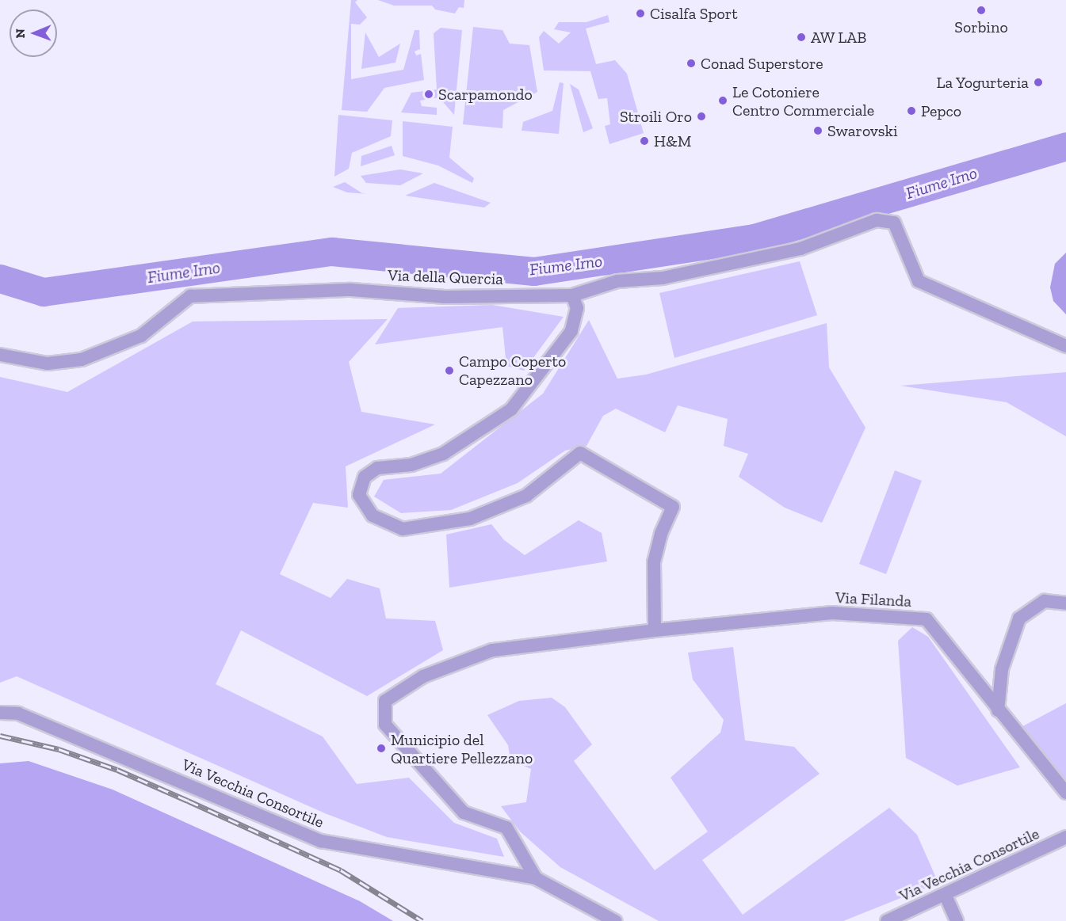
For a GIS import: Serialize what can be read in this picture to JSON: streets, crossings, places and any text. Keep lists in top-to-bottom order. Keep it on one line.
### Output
{"streets":{"street":["Via della Quercia","Via Filanda","Via Vecchia Consortile"]},"water":["Fiume Irno"],"places":["Sorbino","Cisalfa Sport","AW LAB","Conad Superstore","La Yogurteria","Scarpamondo","Le Cotoniere Centro Commerciale","Pepco","Stroili Oro","Swarovski","H&M","Campo Coperto Capezzano","Municipio del Quartiere Pellezzano"],"north":"left"}
